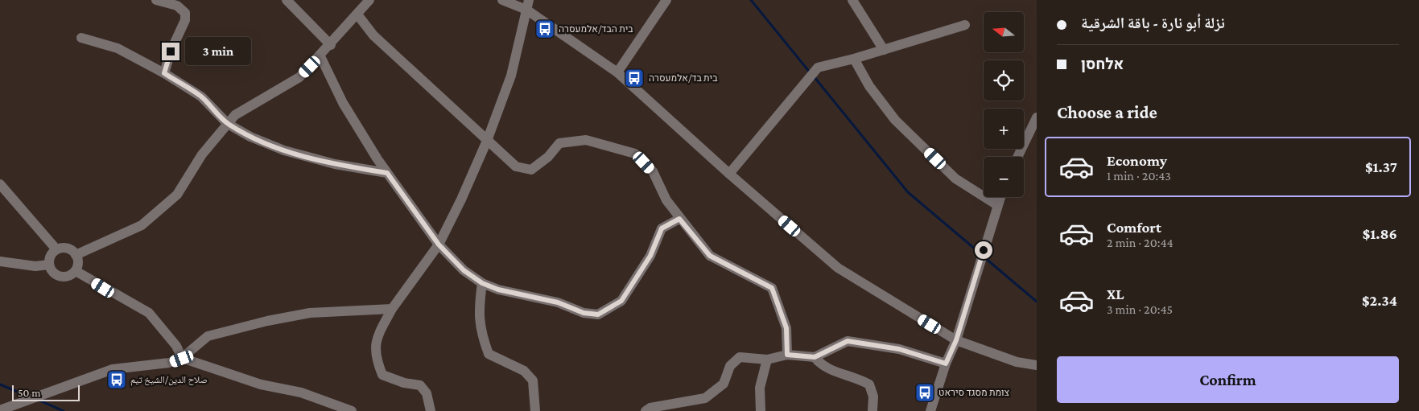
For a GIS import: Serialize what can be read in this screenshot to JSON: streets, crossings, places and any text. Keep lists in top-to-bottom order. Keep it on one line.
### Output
{"places":{"bus stop":["בית הבד/אלמעסרה","בית בד/אלמעסרה","صلاح الدين/الشيخ تيم","צומת מסגד סיראט"]},"scale_bar":"50 m","north":"left","page":{"banner":["نزلة أبو نارة - باقة الشرقية","אלחסן"],"map_buttons":["+","−"],"bubble":"3 min","heading":"Choose a ride","list":[{"name":"Economy","note":"1 min · 20:43","value":"$1.37"},{"name":"Comfort","note":"2 min · 20:44","value":"$1.86"},{"name":"XL","note":"3 min · 20:45","value":"$2.34"}],"buttons":"Confirm","scale":"50 m"}}
